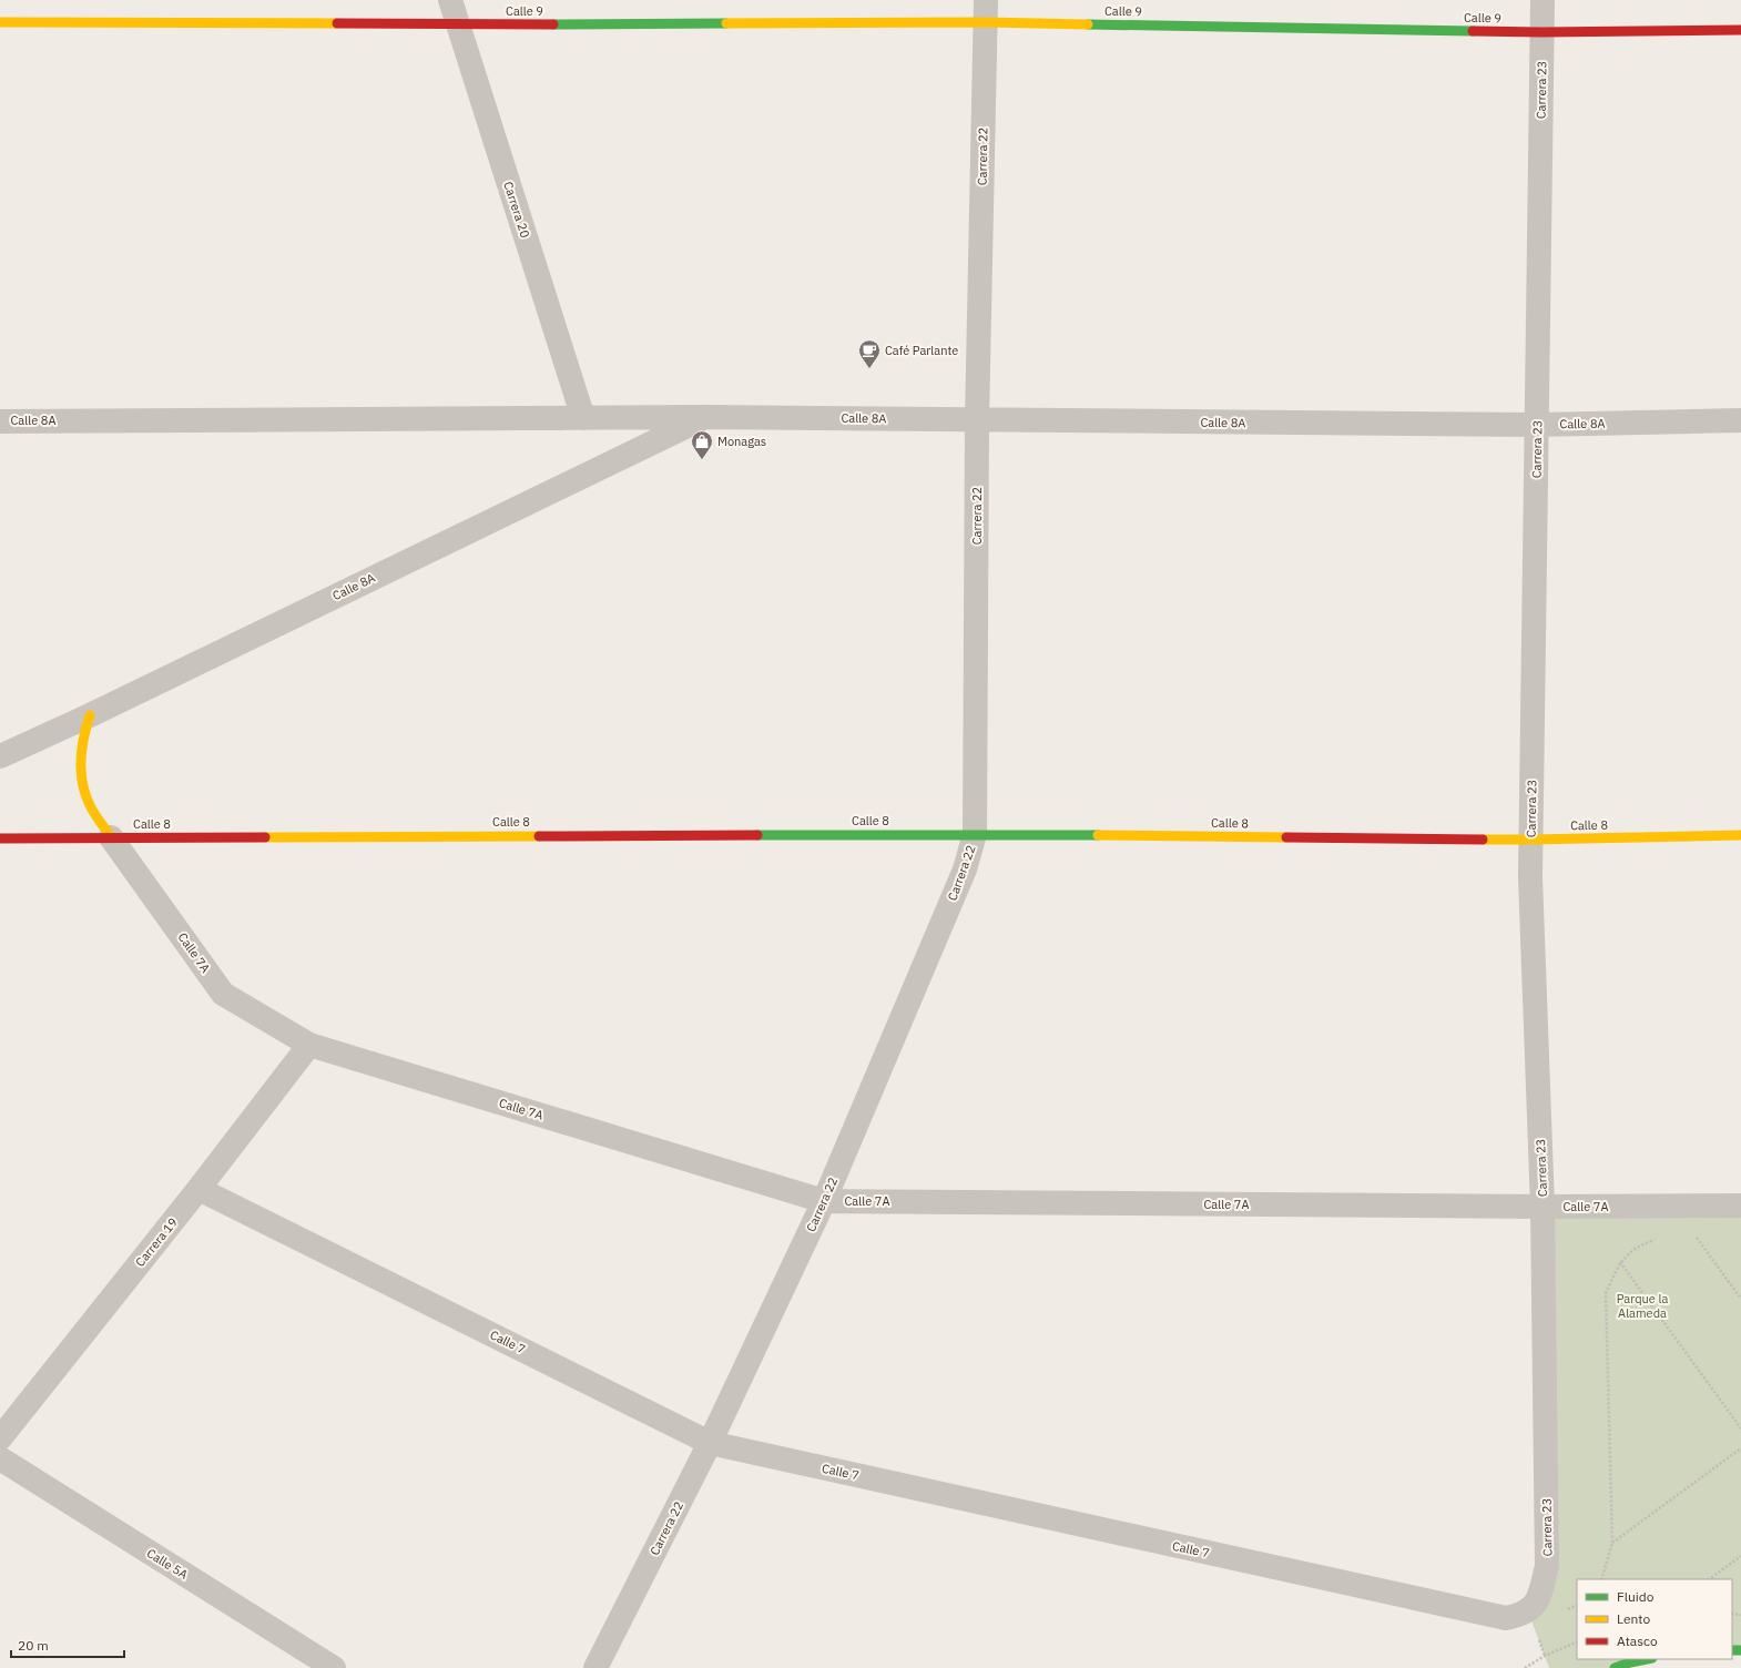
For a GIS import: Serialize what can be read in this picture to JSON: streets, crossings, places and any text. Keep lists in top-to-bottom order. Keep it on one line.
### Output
{"streets":{"street":["Calle 9","Carrera 23","Carrera 22","Carrera 20","Calle 8A","Calle 8","Calle 7A","Carrera 19","Calle 7","Calle 5A"]},"crossings":[["Calle 9","Carrera 23"],["Calle 9","Carrera 22"],["Calle 9","Carrera 20"],["Carrera 23","Calle 8A"],["Carrera 23","Calle 8"],["Carrera 23","Calle 7A"],["Carrera 23","Calle 7"],["Carrera 22","Calle 8A"],["Carrera 22","Calle 8"],["Carrera 22","Calle 7A"],["Carrera 22","Calle 7"],["Carrera 20","Calle 8A"],["Calle 8","Calle 7A"],["Calle 7A","Carrera 19"],["Carrera 19","Calle 7"]],"parks":["Parque la Alameda"],"places":{"cafe":["Café Parlante"],"shop":["Monagas"]},"legend":["Fluido","Lento","Atasco"],"scale_bar":"20 m"}
